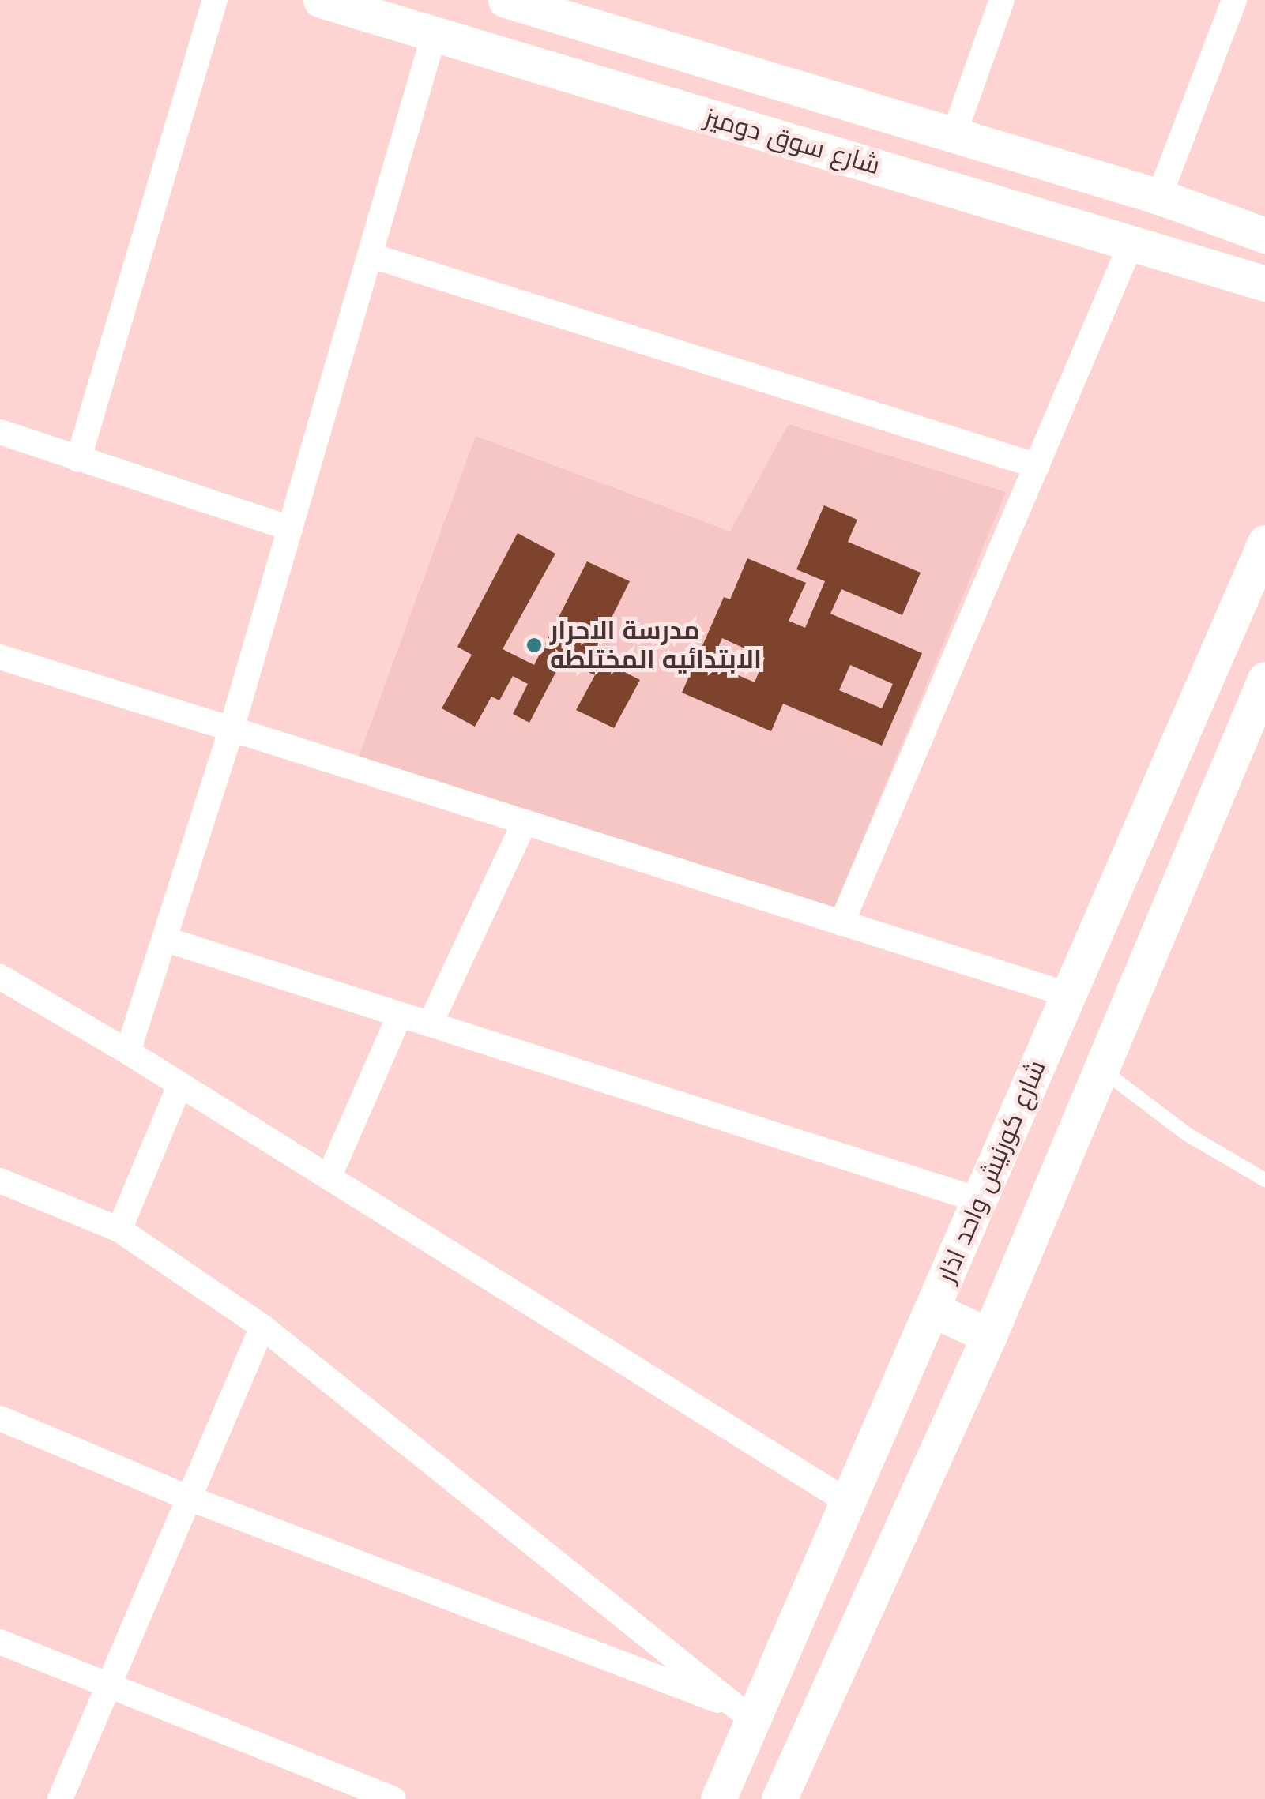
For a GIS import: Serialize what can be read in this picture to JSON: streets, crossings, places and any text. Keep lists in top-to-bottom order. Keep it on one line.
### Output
{"streets":{"main road":["شارع سوق دوميز","شارع كورنيش واحد اذار"]},"places":["مدرسة الاحرار الابتدائيه المختلطه"]}
